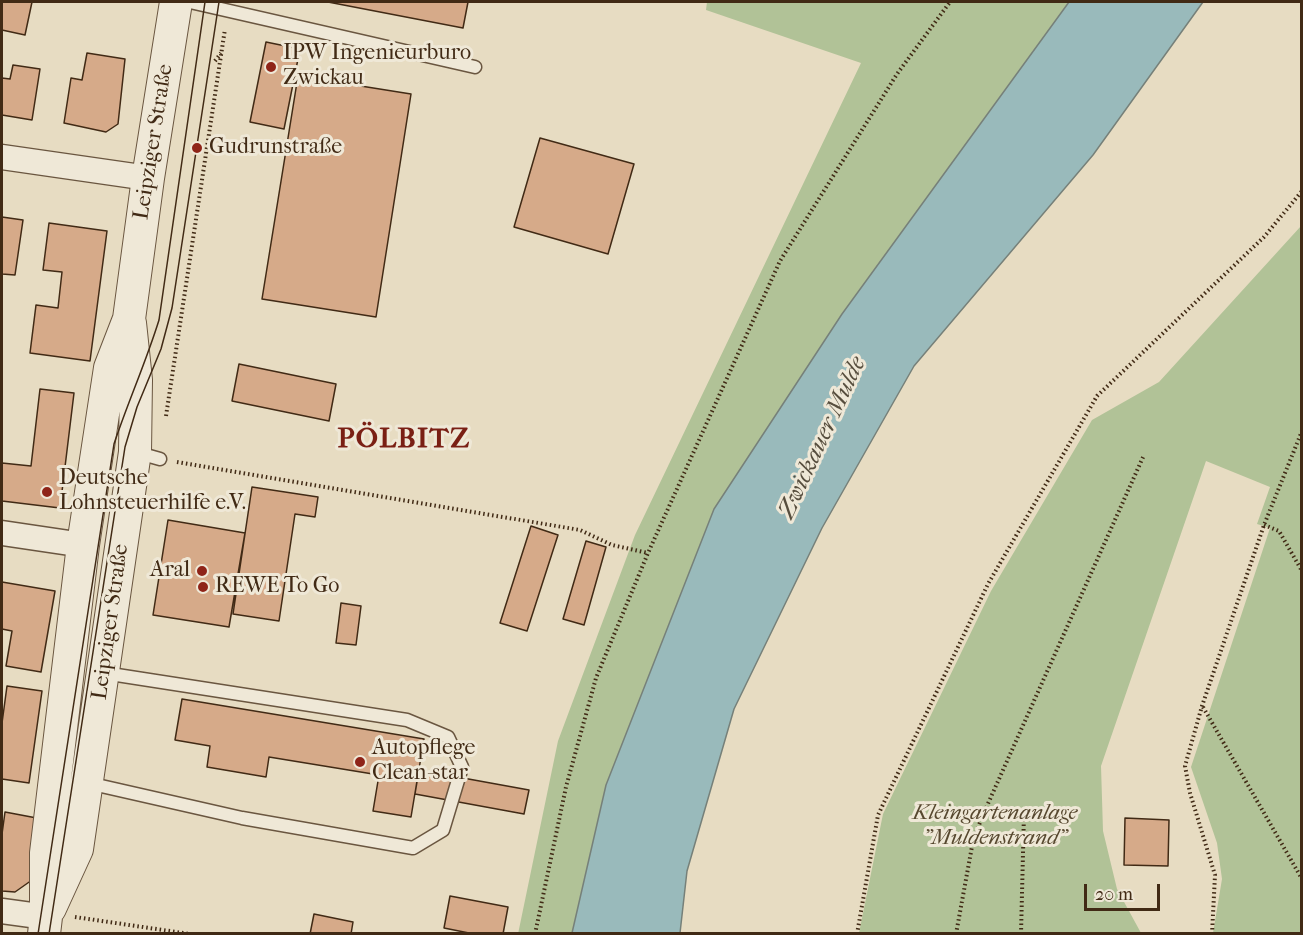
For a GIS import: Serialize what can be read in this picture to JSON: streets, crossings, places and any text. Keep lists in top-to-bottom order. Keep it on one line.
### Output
{"streets":{"street":["Leipziger Straße"]},"districts":["PÖLBITZ"],"water":["Zwickauer Mulde"],"parks":["Kleingartenanlage \"Muldenstrand\""],"places":["IPW Ingenieurburo Zwickau","Gudrunstraße","Deutsche Lohnsteuerhilfe e.V.","Aral","REWE To Go","Autopflege Clean-star"],"scale_bar":"20 m"}
